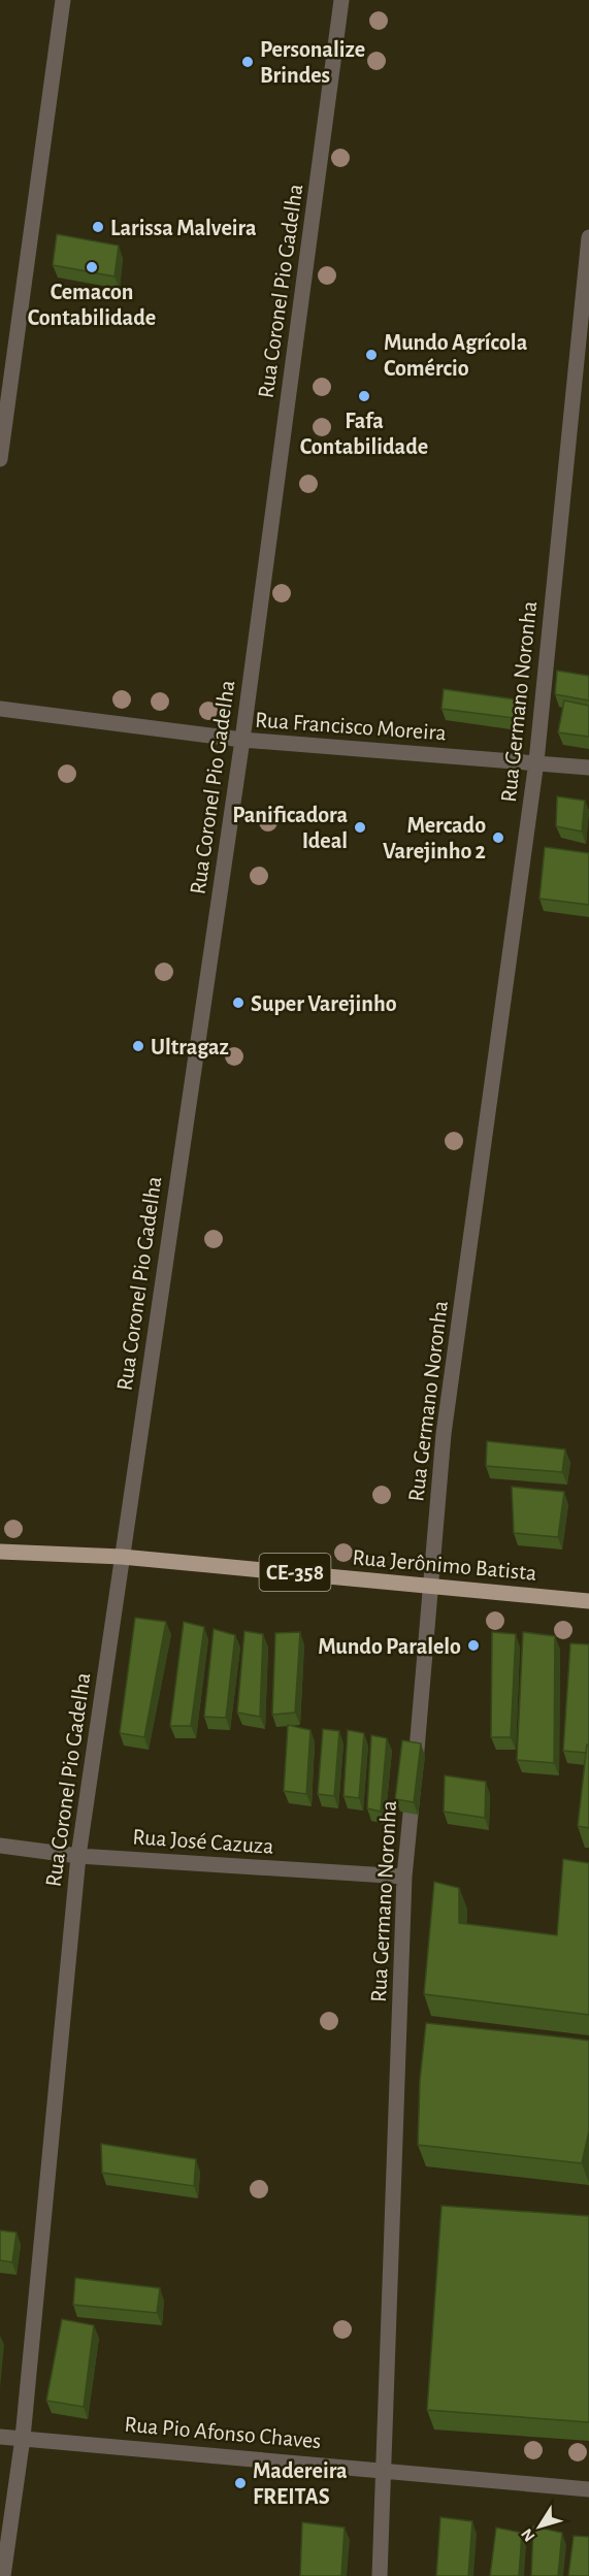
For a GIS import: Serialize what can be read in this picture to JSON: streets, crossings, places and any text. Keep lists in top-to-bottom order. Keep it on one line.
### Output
{"streets":{"main road":["Rua Jerônimo Batista","CE-358"],"street":["Rua Coronel Pio Gadelha","Rua Germano Noronha","Rua Francisco Moreira","Rua José Cazuza","Rua Pio Afonso Chaves"]},"crossings":[["Rua Coronel Pio Gadelha","Rua Francisco Moreira"],["Rua Coronel Pio Gadelha","Rua Jerônimo Batista"],["Rua Coronel Pio Gadelha","Rua José Cazuza"],["Rua Coronel Pio Gadelha","Rua Pio Afonso Chaves"],["Rua Germano Noronha","Rua Francisco Moreira"],["Rua Germano Noronha","Rua Jerônimo Batista"],["Rua Germano Noronha","Rua José Cazuza"],["Rua Germano Noronha","Rua Pio Afonso Chaves"]],"places":["Personalize Brindes","Larissa Malveira","Cemacon Contabilidade","Mundo Agrícola Comércio","Fafa Contabilidade","Panificadora Ideal","Mercado Varejinho 2","Super Varejinho","Ultragaz","Mundo Paralelo","Madereira FREITAS"],"north":"bottom left"}
